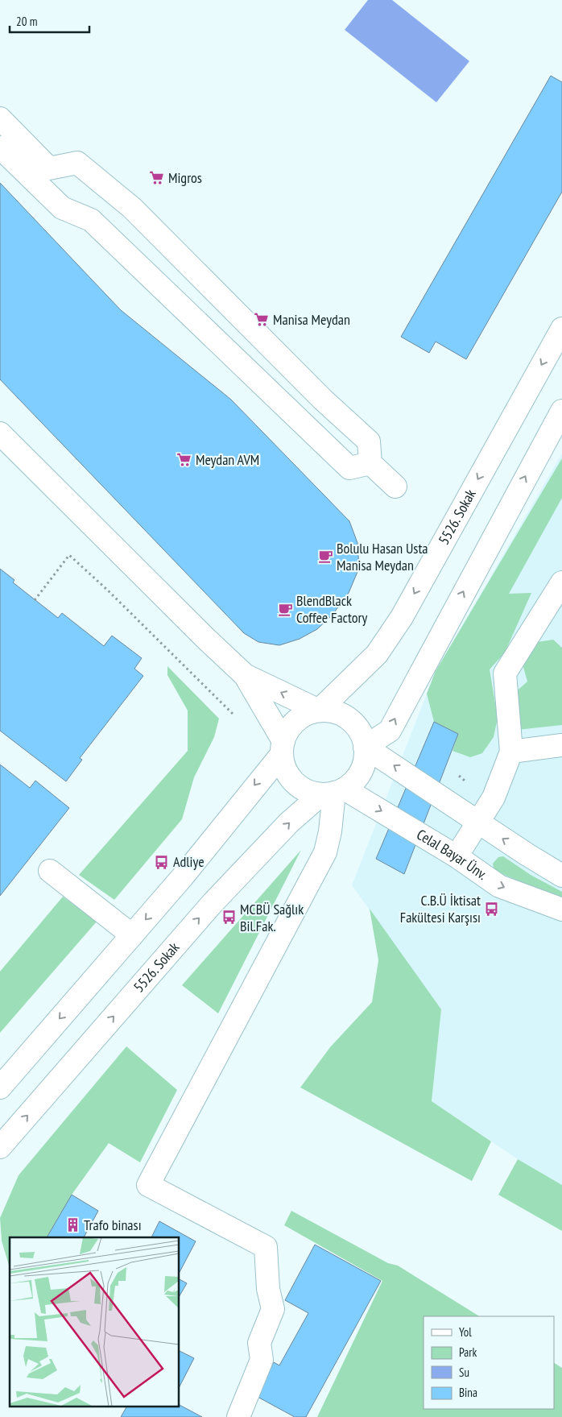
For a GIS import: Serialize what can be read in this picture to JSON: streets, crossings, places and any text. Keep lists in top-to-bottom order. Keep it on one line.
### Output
{"streets":{"street":["5526. Sokak","Celal Bayar Ünv."]},"crossings":[["5526. Sokak","Celal Bayar Ünv."]],"places":{"supermarket":["Migros","Manisa Meydan","Meydan AVM"],"cafe":["Bolulu Hasan Usta Manisa Meydan","BlendBlack Coffee Factory"],"bus stop":["Adliye","C.B.Ü İktisat Fakültesi Karşısı","MCBÜ Sağlık Bil.Fak."],"building":["Trafo binası"]},"legend":["Yol","Park","Su","Bina"],"scale_bar":"20 m"}
